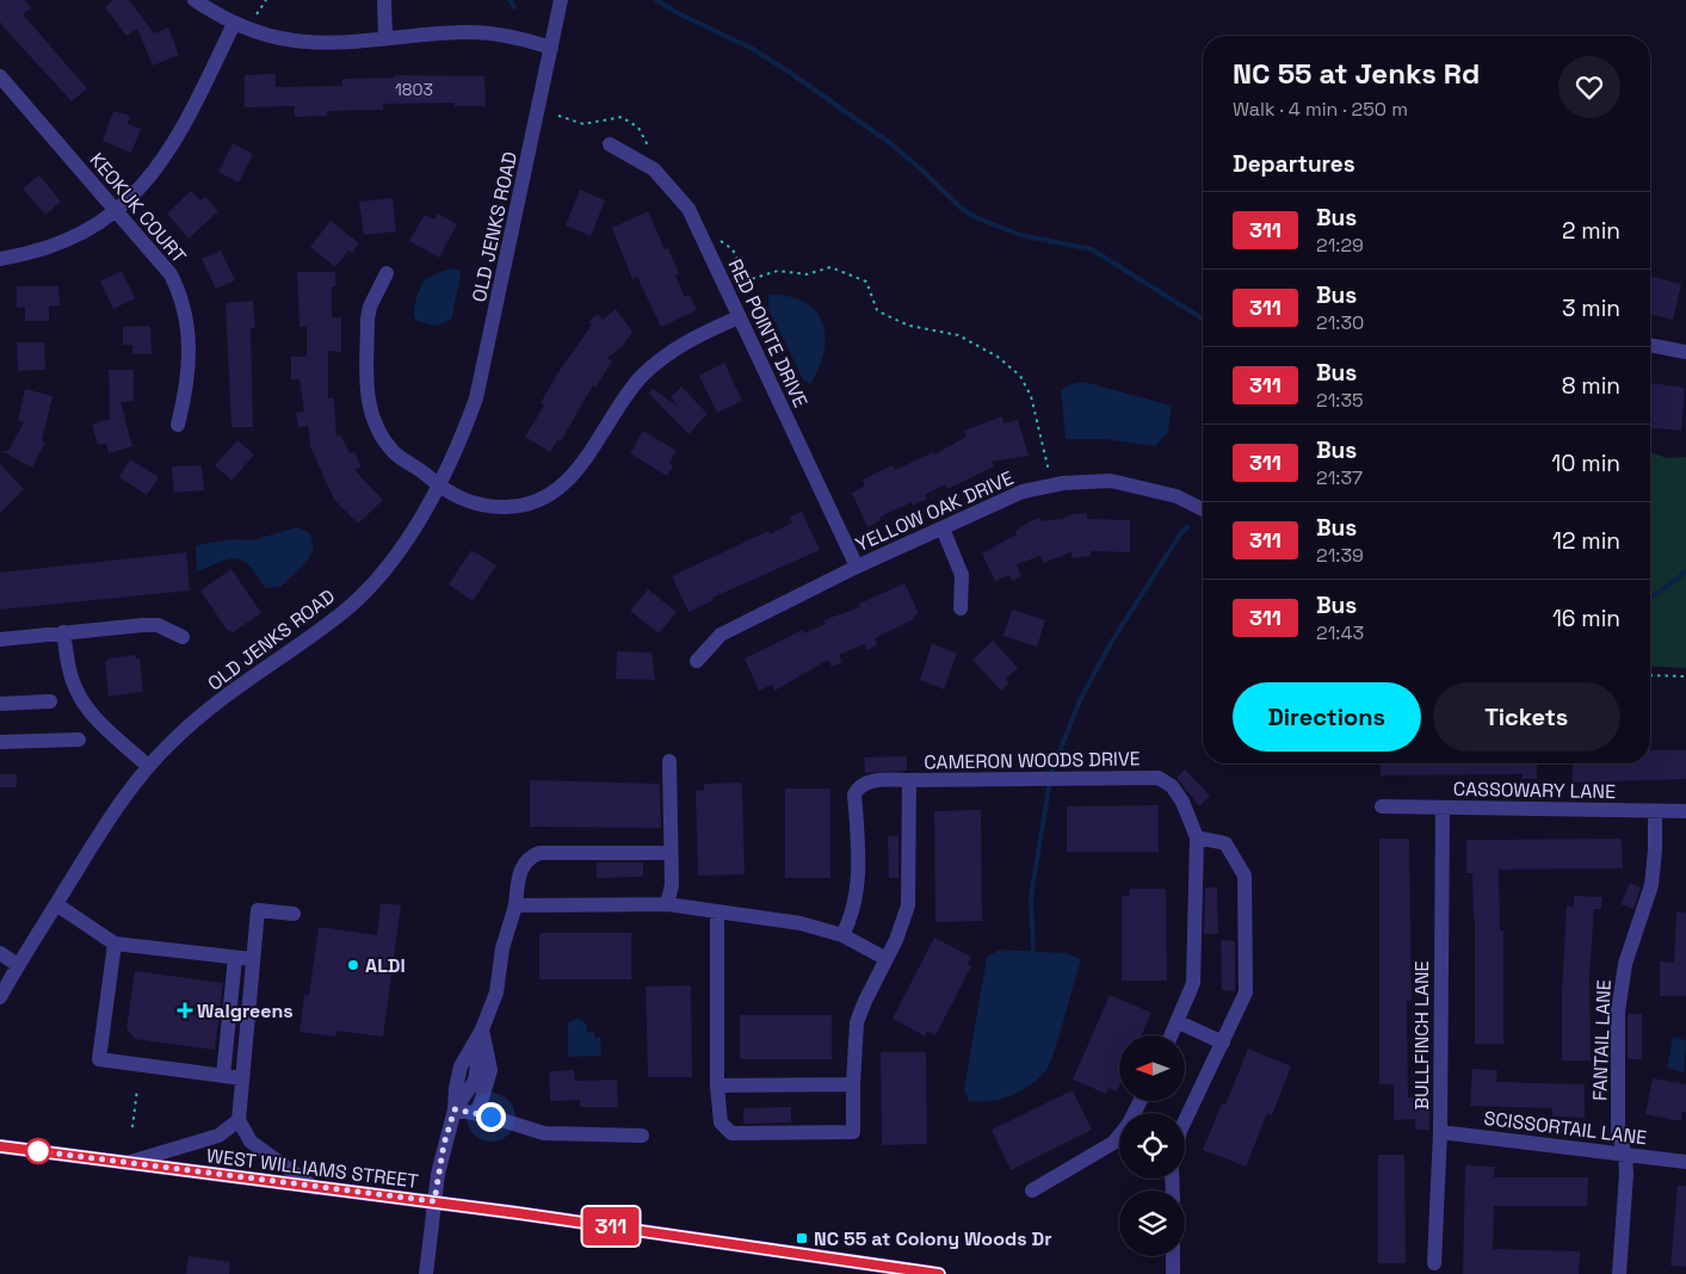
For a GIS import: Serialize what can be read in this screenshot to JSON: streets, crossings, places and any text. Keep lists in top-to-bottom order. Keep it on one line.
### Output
{"streets":{"main road":["WEST WILLIAMS STREET"],"street":["KEOKUK COURT","OLD JENKS ROAD","RED POINTE DRIVE","YELLOW OAK DRIVE","CAMERON WOODS DRIVE","CASSOWARY LANE","BULLFINCH LANE","FANTAIL LANE","SCISSORTAIL LANE"]},"crossings":[["RED POINTE DRIVE","YELLOW OAK DRIVE"],["CASSOWARY LANE","BULLFINCH LANE"],["CASSOWARY LANE","FANTAIL LANE"],["BULLFINCH LANE","SCISSORTAIL LANE"],["FANTAIL LANE","SCISSORTAIL LANE"]],"places":{"other":["ALDI"],"health":["Walgreens"],"transit":["NC 55 at Colony Woods Dr"]},"lines":["bus line 311"],"house_numbers":["1803"],"north":"left","page":{"on_map":"311","heading":[["NC 55 at Jenks Rd","Walk · 4 min · 250 m"],"Departures"],"list":[{"mark":"311","name":"Bus","note":"21:29","value":"2 min"},{"mark":"311","name":"Bus","note":"21:30","value":"3 min"},{"mark":"311","name":"Bus","note":"21:35","value":"8 min"},{"mark":"311","name":"Bus","note":"21:37","value":"10 min"},{"mark":"311","name":"Bus","note":"21:39","value":"12 min"},{"mark":"311","name":"Bus","note":"21:43","value":"16 min"}],"buttons":["Directions","Tickets"]}}
